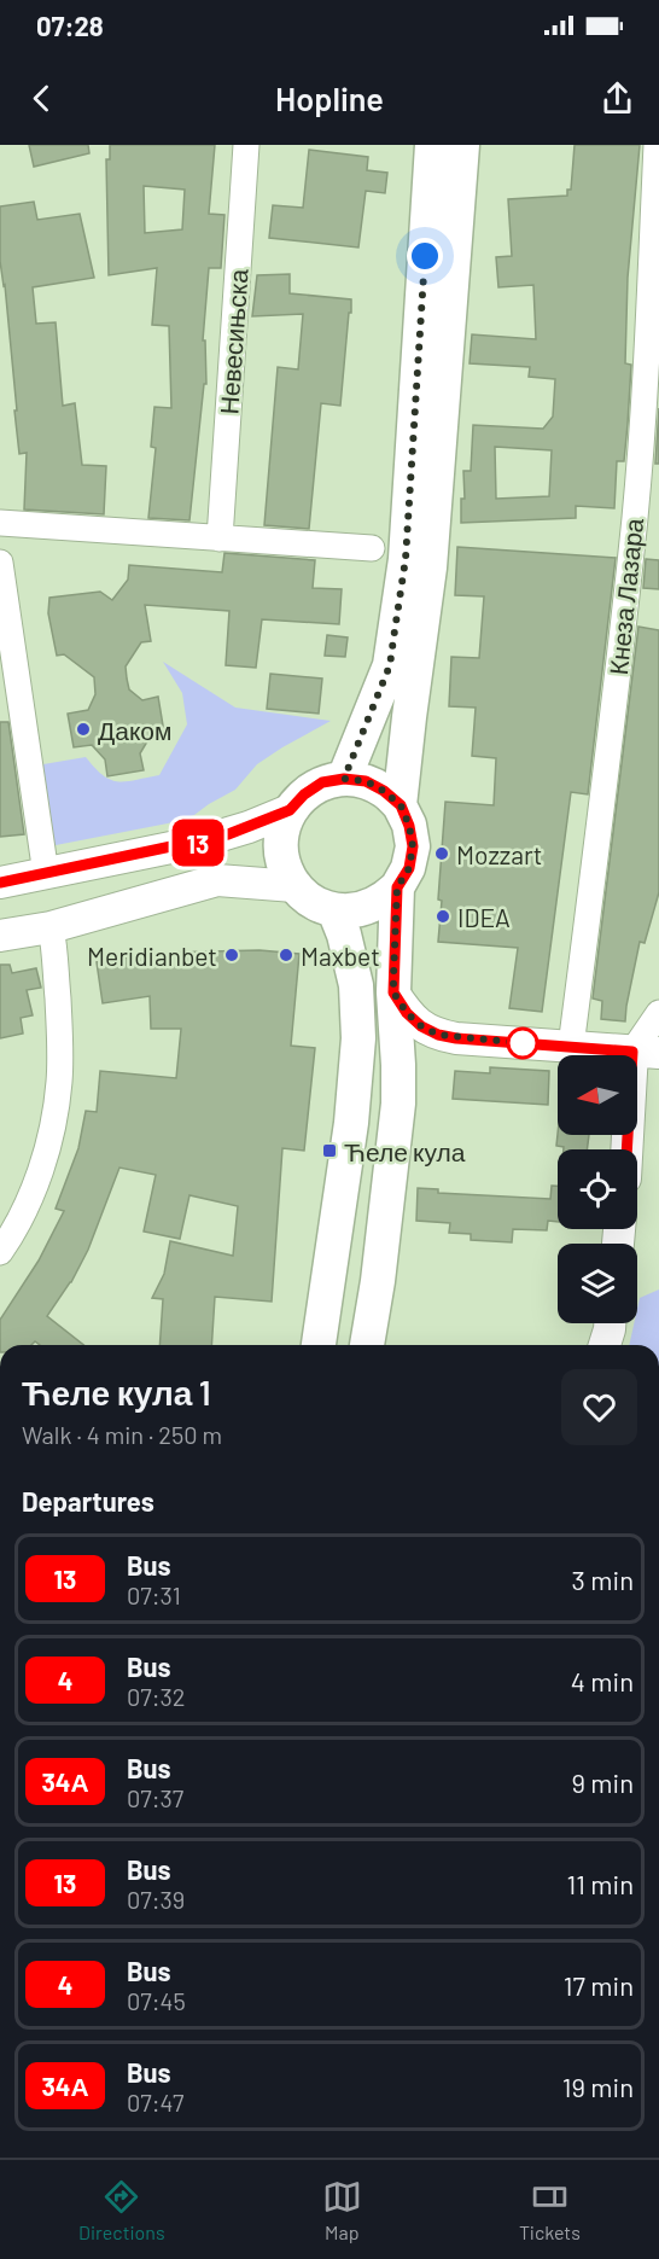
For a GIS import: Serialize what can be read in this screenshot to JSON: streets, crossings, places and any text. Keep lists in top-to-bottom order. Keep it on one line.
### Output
{"streets":{"street":["Невесињска","Кнеза Лазара"]},"places":{"other":["Даком","Mozzart","IDEA","Meridianbet","Maxbet"],"transit":["Ћеле кула"]},"lines":["bus line 13"],"north":"left","page":{"status":"07:28","header":"Hopline","on_map":"13","heading":[["Ћеле кула 1","Walk · 4 min · 250 m"],"Departures"],"list":[{"mark":"13","name":"Bus","note":"07:31","value":"3 min"},{"mark":"4","name":"Bus","note":"07:32","value":"4 min"},{"mark":"34А","name":"Bus","note":"07:37","value":"9 min"},{"mark":"13","name":"Bus","note":"07:39","value":"11 min"},{"mark":"4","name":"Bus","note":"07:45","value":"17 min"},{"mark":"34А","name":"Bus","note":"07:47","value":"19 min"}],"tabs":["Directions","Map","Tickets"]}}
